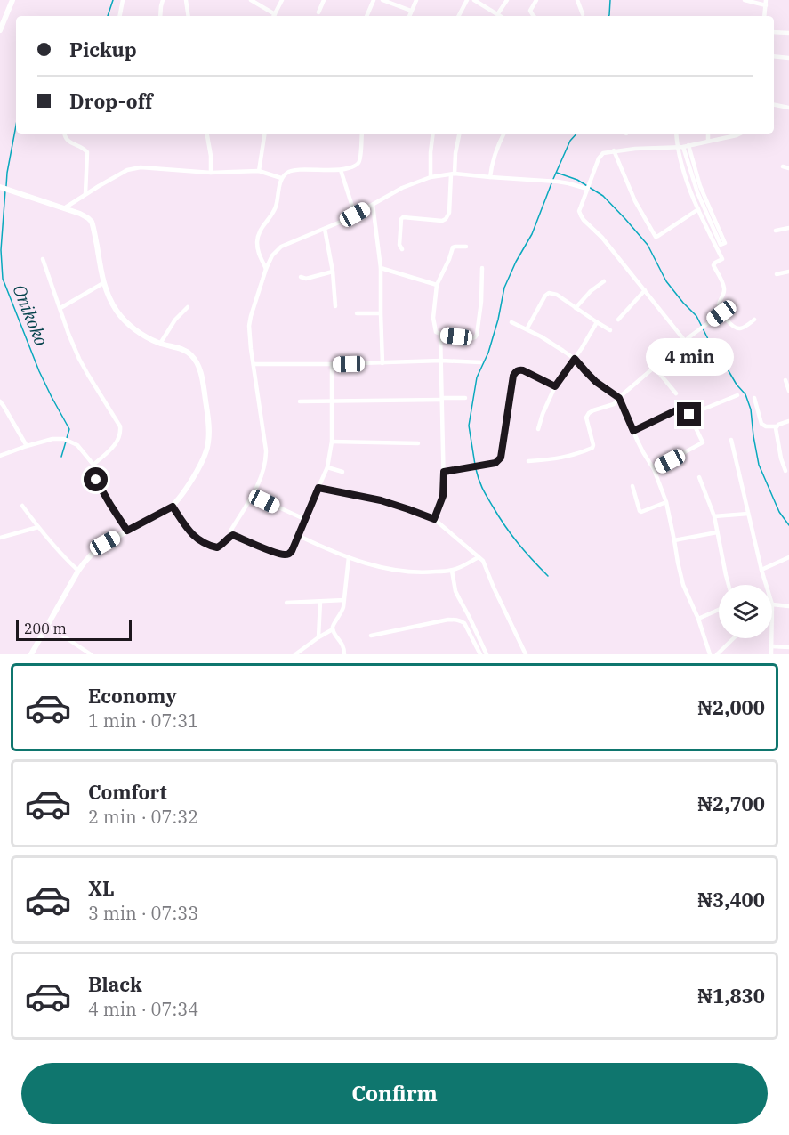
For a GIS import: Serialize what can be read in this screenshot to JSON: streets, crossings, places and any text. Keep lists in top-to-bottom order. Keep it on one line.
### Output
{"water":["Onikoko"],"scale_bar":"200 m","page":{"banner":["Pickup","Drop-off"],"bubble":"4 min","scale":"200 m","list":[{"name":"Economy","note":"1 min · 07:31","value":"₦2,000"},{"name":"Comfort","note":"2 min · 07:32","value":"₦2,700"},{"name":"XL","note":"3 min · 07:33","value":"₦3,400"},{"name":"Black","note":"4 min · 07:34","value":"₦1,830"}],"buttons":"Confirm"}}
